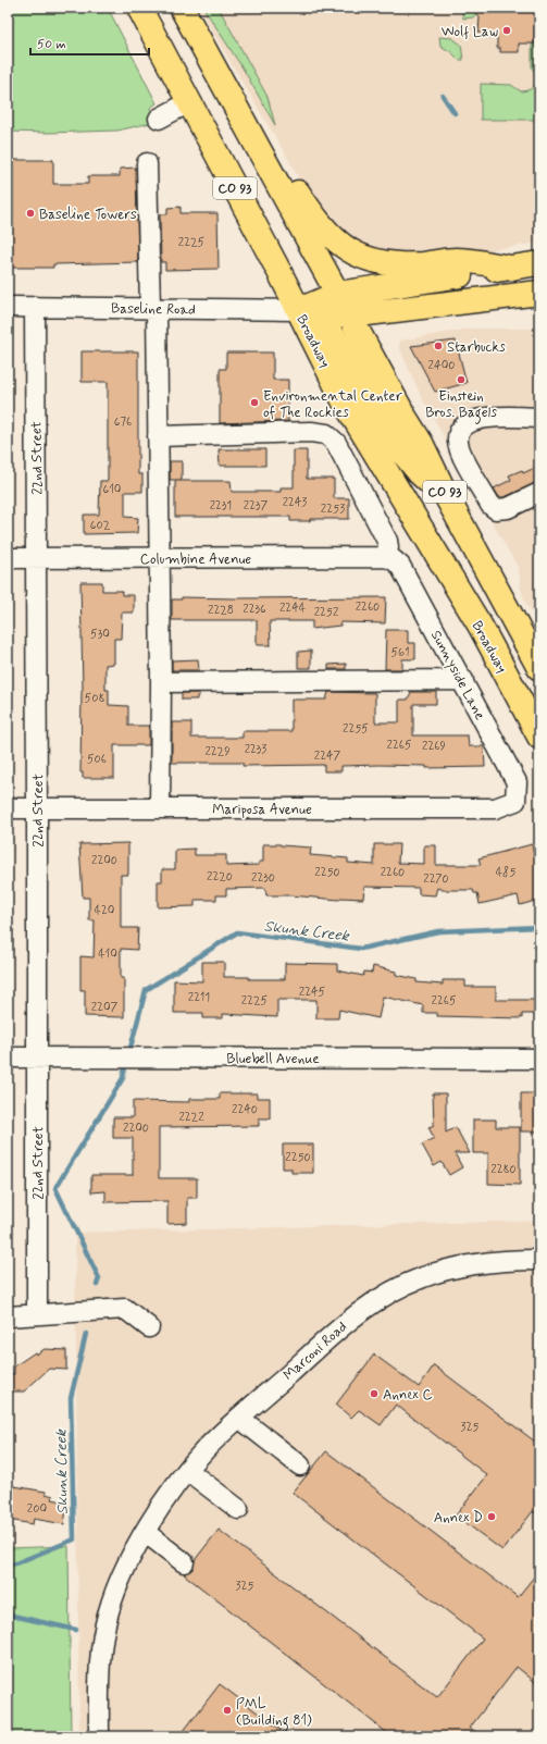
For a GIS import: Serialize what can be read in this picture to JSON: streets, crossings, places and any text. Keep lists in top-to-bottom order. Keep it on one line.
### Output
{"streets":{"main road":["CO 93","Baseline Road","Broadway"],"street":["22nd Street","Columbine Avenue","Sunnyside Lane","Mariposa Avenue","Bluebell Avenue","Marconi Road"]},"crossings":[["CO 93","Baseline Road"],["Baseline Road","Broadway"],["Baseline Road","22nd Street"],["22nd Street","Columbine Avenue"],["22nd Street","Mariposa Avenue"],["22nd Street","Bluebell Avenue"],["Columbine Avenue","Sunnyside Lane"],["Sunnyside Lane","Mariposa Avenue"]],"water":["Skunk Creek"],"places":["Wolf Law","Baseline Towers","Starbucks","Einstein Bros. Bagels","Environmental Center of The Rockies","Annex C","Annex D","PML (Building 81)"],"house_numbers":["2225","2400","676","610","2243","2231","2237","2253","602","2260","2244","2236","2228","2252","530","561","508","2255","2265","2269","2233","2229","2247","506","2200","2250","2260","485","2220","2230","2270","420","410","2245","2211","2225","2265","2207","2240","2222","2200","2250","2280","325","200","325"],"scale_bar":"50 m"}
